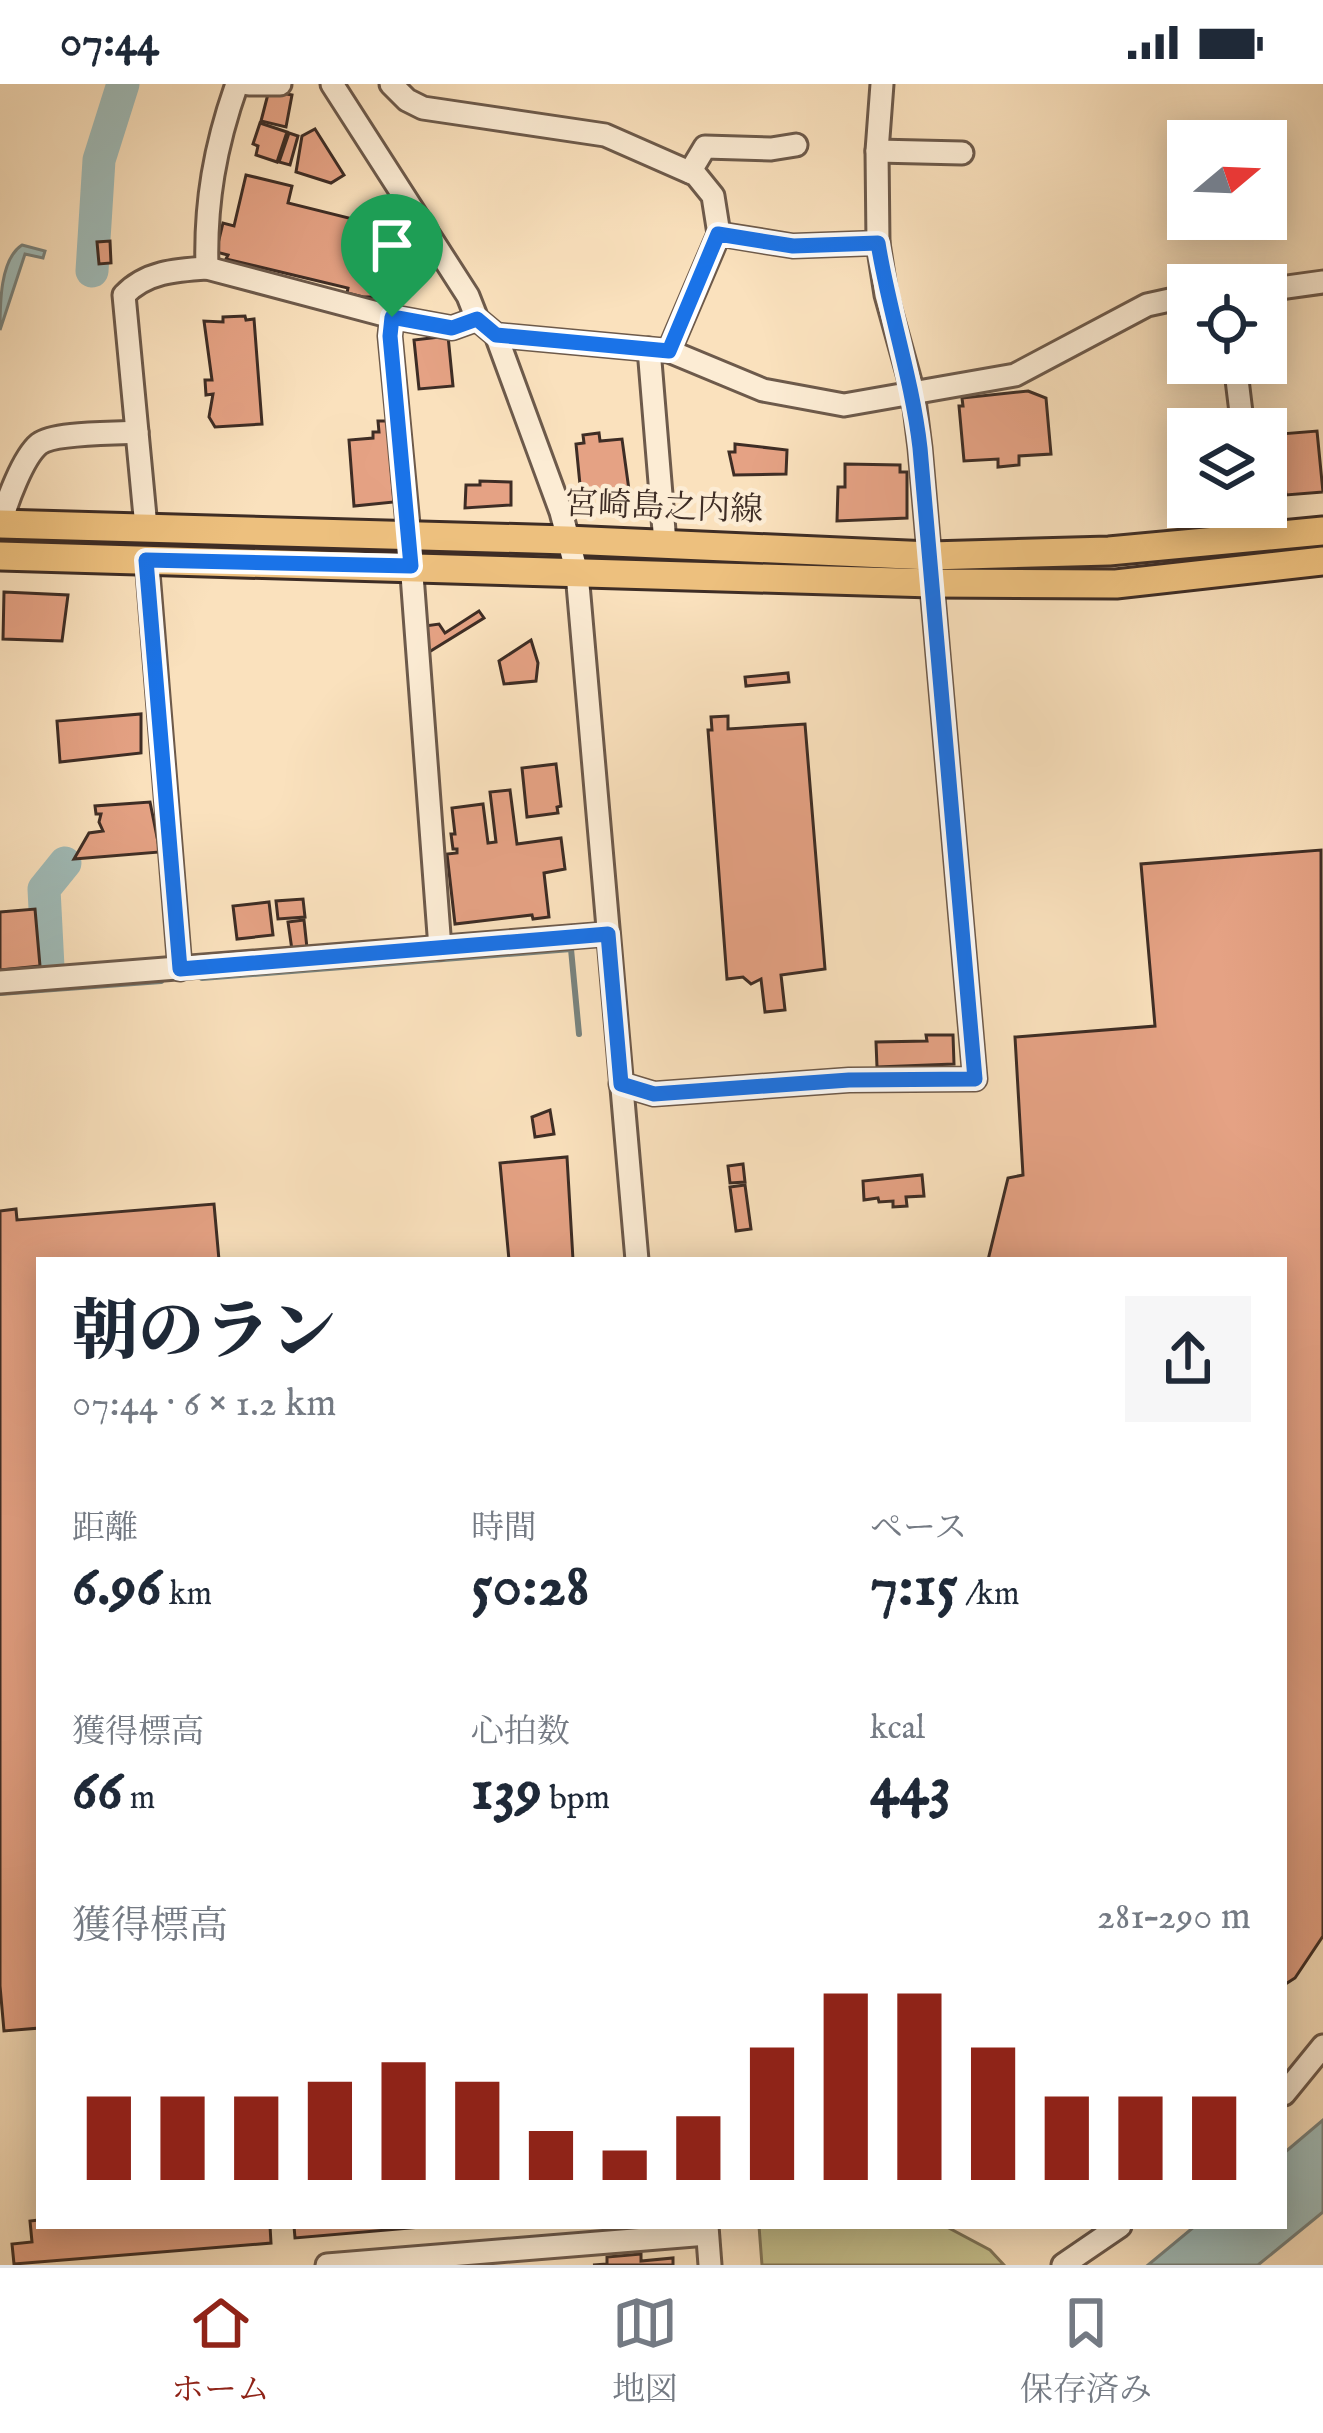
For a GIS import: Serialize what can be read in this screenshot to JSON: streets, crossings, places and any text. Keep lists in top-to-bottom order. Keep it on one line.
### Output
{"streets":{"main road":["宮崎島之内線"]},"north":"right","page":{"status":"07:44","heading":["朝のラン","07:44 · 6 × 1.2 km"],"stats":[["距離","6.96 km"],["時間","50:28"],["ペース","7:15 /km"],["獲得標高","66 m"],["心拍数","139 bpm"],["kcal","443"]],"chart":["獲得標高","281–290 m"],"tabs":["ホーム","地図","保存済み"]}}
